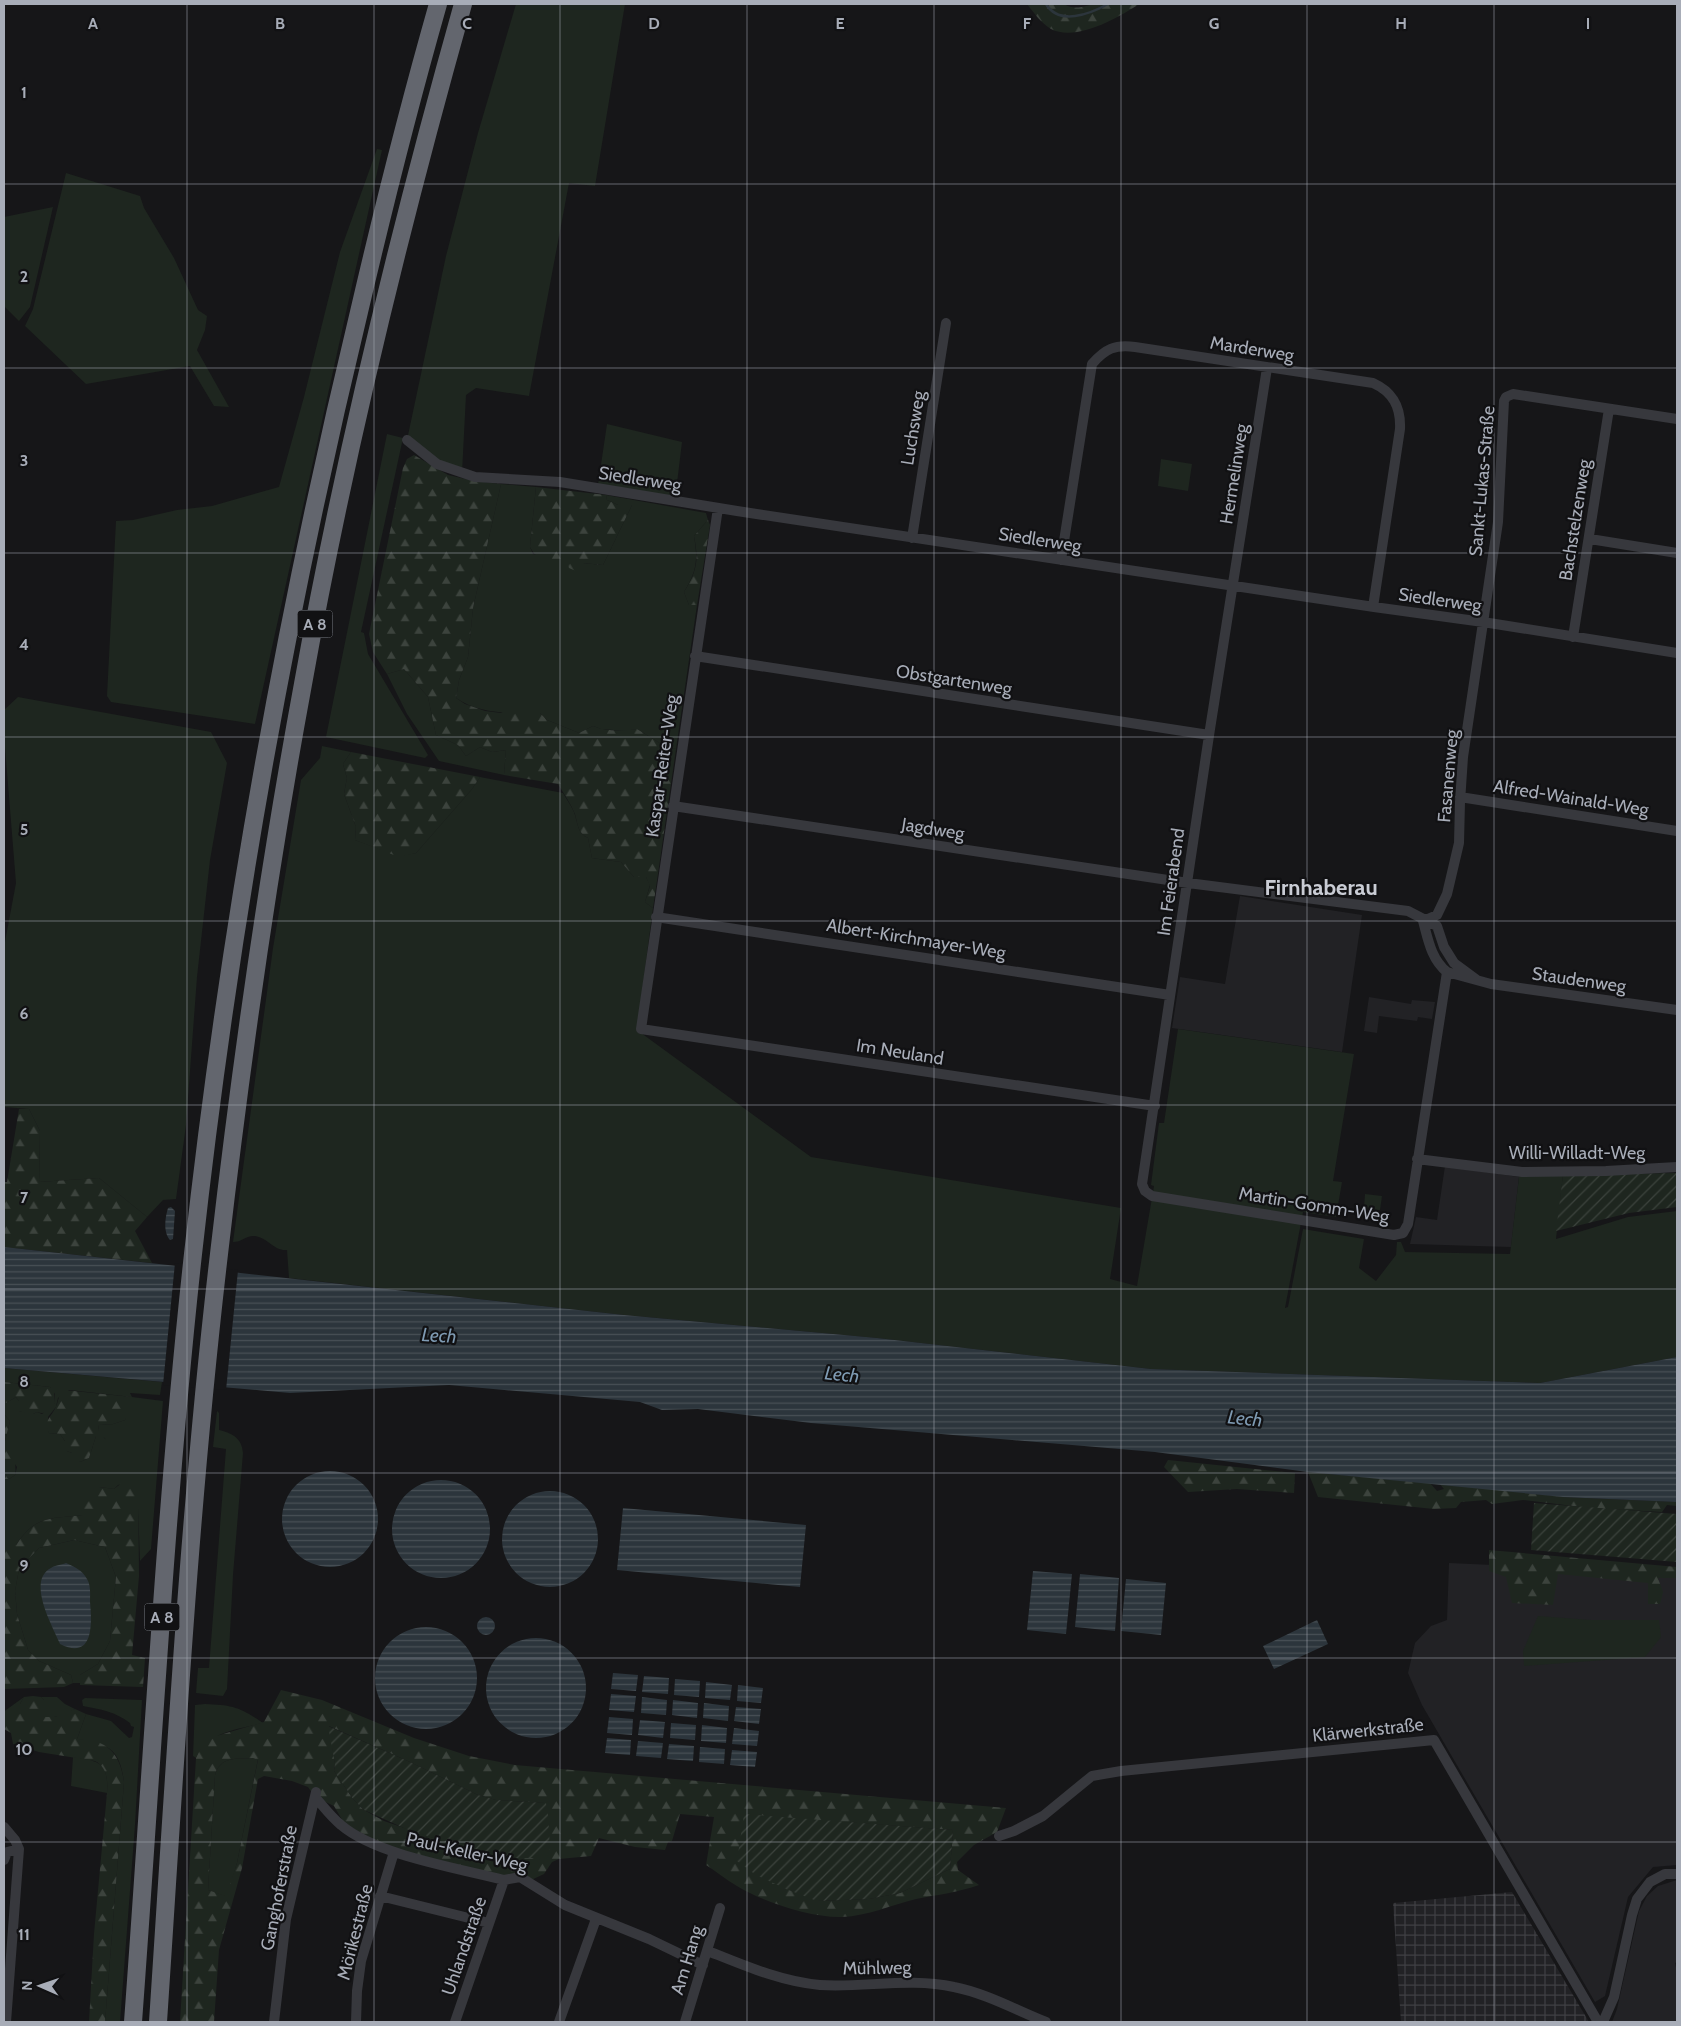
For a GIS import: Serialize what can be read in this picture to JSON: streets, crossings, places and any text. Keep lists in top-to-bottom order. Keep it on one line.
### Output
{"streets":{"highway":["A 8"],"street":["Marderweg","Luchsweg","Hermelinweg","Siedlerweg","Sankt-Lukas-Straße","Bachstelzenweg","Obstgartenweg","Kaspar-Reiter-Weg","Fasanenweg","Alfred-Wainald-Weg","Jagdweg","Im Feierabend","Albert-Kirchmayer-Weg","Staudenweg","Im Neuland","Willi-Willadt-Weg","Martin-Gomm-Weg","Klärwerkstraße","Paul-Keller-Weg","Ganghoferstraße","Mörikestraße","Uhlandstraße","Am Hang","Mühlweg"]},"crossings":[["Marderweg","Hermelinweg"],["Marderweg","Siedlerweg"],["Luchsweg","Siedlerweg"],["Hermelinweg","Siedlerweg"],["Hermelinweg","Im Feierabend"],["Siedlerweg","Sankt-Lukas-Straße"],["Siedlerweg","Bachstelzenweg"],["Siedlerweg","Kaspar-Reiter-Weg"],["Siedlerweg","Fasanenweg"],["Siedlerweg","Im Feierabend"],["Sankt-Lukas-Straße","Bachstelzenweg"],["Sankt-Lukas-Straße","Fasanenweg"],["Obstgartenweg","Kaspar-Reiter-Weg"],["Obstgartenweg","Im Feierabend"],["Kaspar-Reiter-Weg","Jagdweg"],["Kaspar-Reiter-Weg","Albert-Kirchmayer-Weg"],["Kaspar-Reiter-Weg","Im Neuland"],["Fasanenweg","Alfred-Wainald-Weg"],["Fasanenweg","Jagdweg"],["Jagdweg","Im Feierabend"],["Im Feierabend","Albert-Kirchmayer-Weg"],["Im Feierabend","Im Neuland"],["Im Feierabend","Martin-Gomm-Weg"],["Willi-Willadt-Weg","Martin-Gomm-Weg"],["Paul-Keller-Weg","Ganghoferstraße"],["Paul-Keller-Weg","Mörikestraße"],["Paul-Keller-Weg","Uhlandstraße"],["Paul-Keller-Weg","Am Hang"],["Am Hang","Mühlweg"]],"districts":["Firnhaberau"],"water":["Lech"],"north":"left","grid":{"columns":["A","B","C","D","E","F","G","H","I"],"rows":["1","2","3","4","5","6","7","8","9","10","11"]}}
